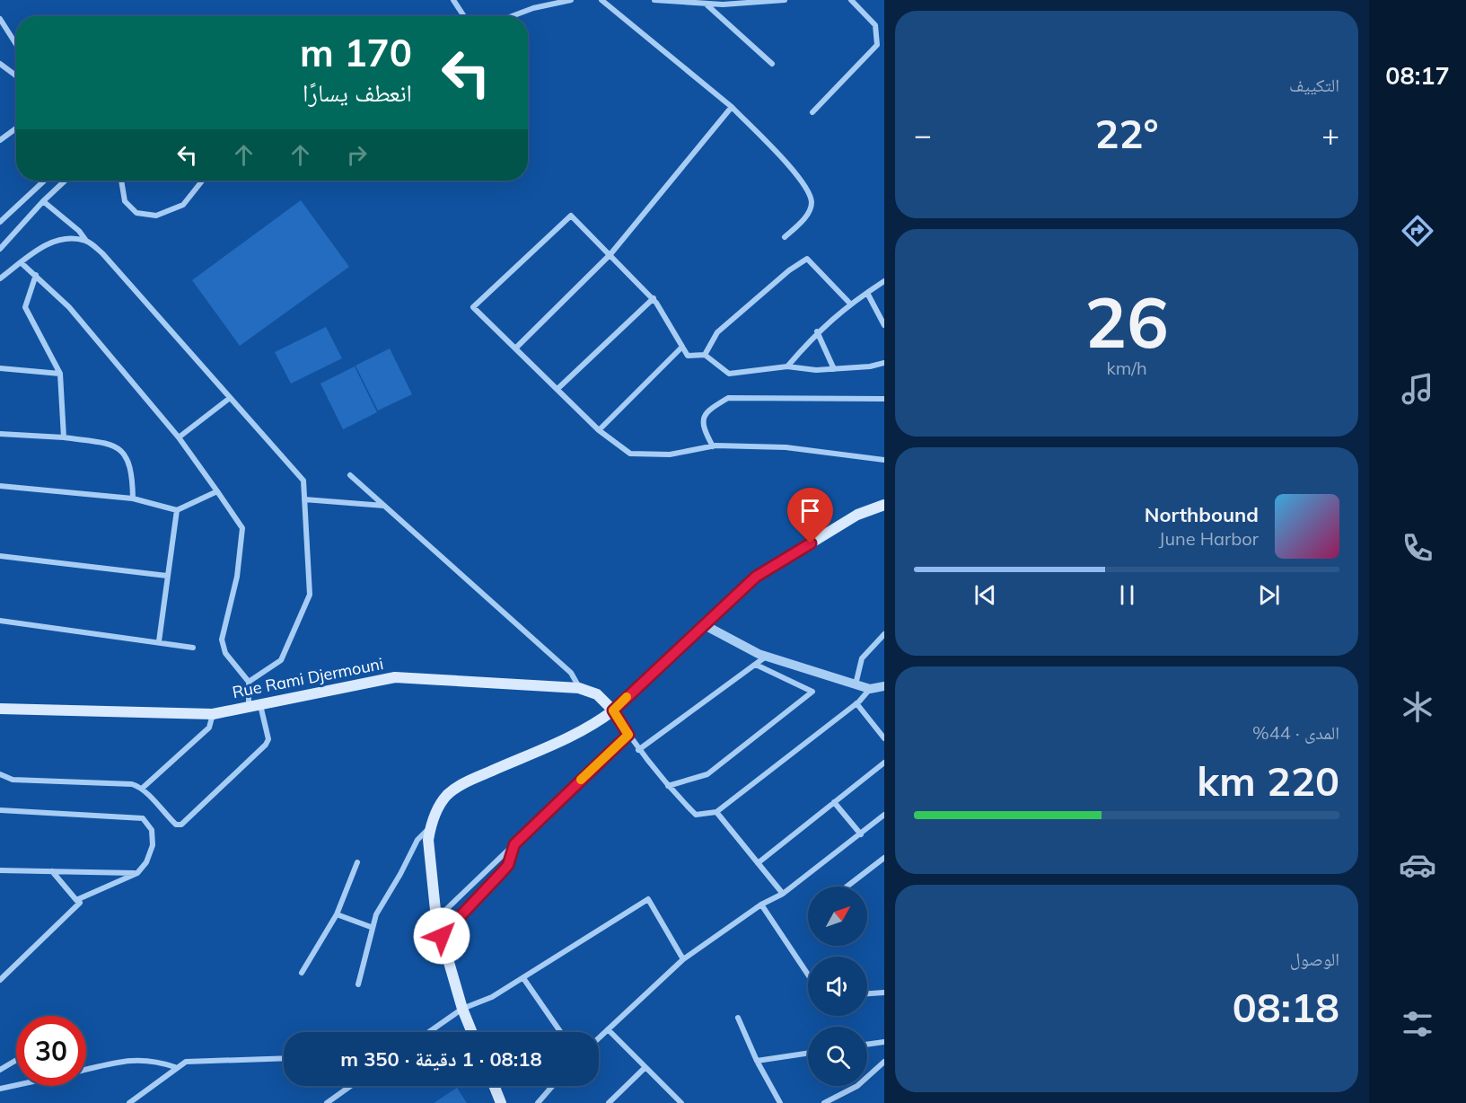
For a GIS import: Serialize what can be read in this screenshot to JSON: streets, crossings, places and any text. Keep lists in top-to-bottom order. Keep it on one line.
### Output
{"streets":{"main road":["Rue Rami Djermouni"]},"north":"top right","page":{"tabs":"08:17","tile":["التكييف",["26","km/h"],["المدى · 44%","220 km"],["الوصول","08:18"]],"turn":["170 m","انعطف يسارًا"],"heat":["−","22°","+"],"song":["Northbound","June Harbor"],"limit":"30","trip":"08:18 · 1 دقيقة · 350 m"}}
